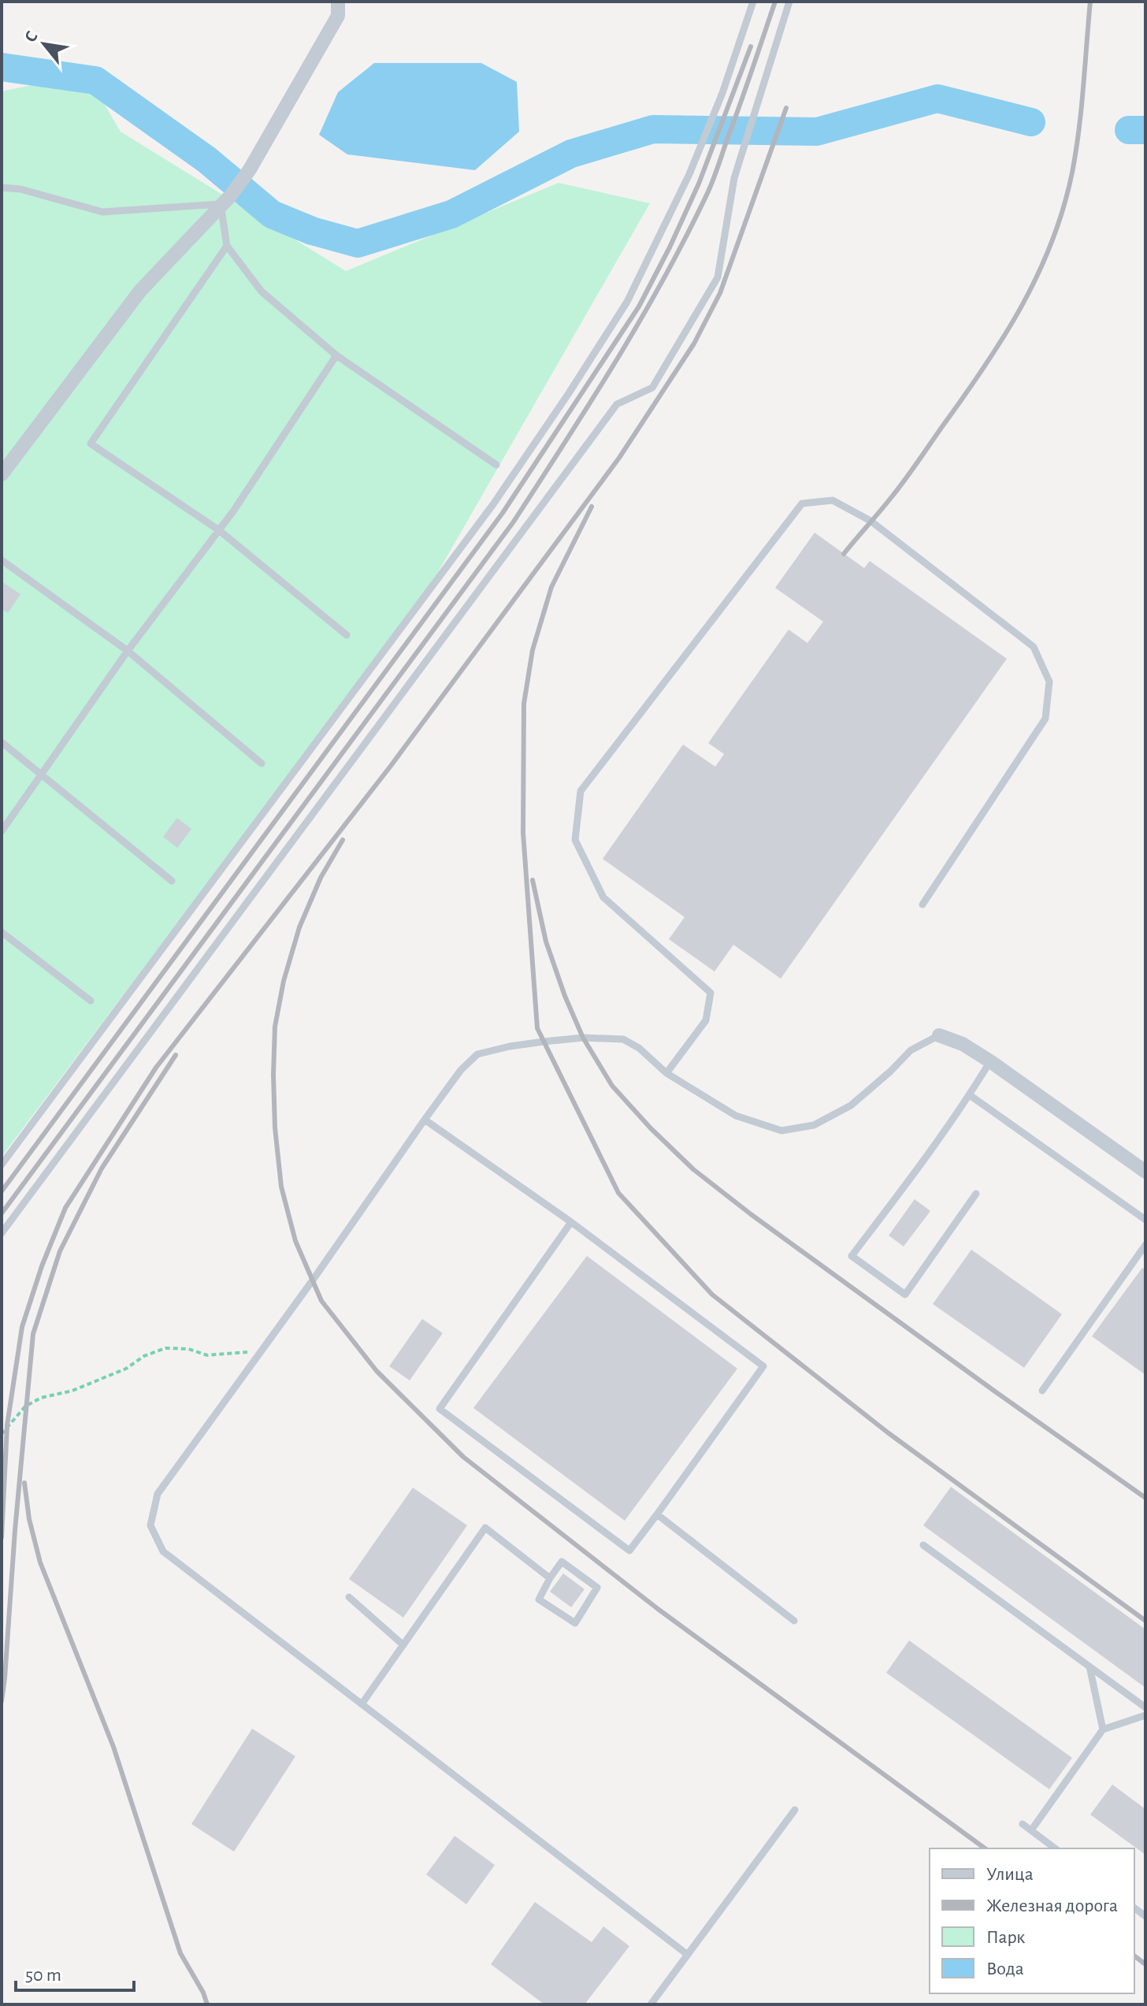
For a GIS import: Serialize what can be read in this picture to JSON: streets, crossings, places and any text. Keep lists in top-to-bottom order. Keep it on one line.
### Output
{"legend":["Улица","Железная дорога","Парк","Вода"],"scale_bar":"50 m","north":"top left"}
